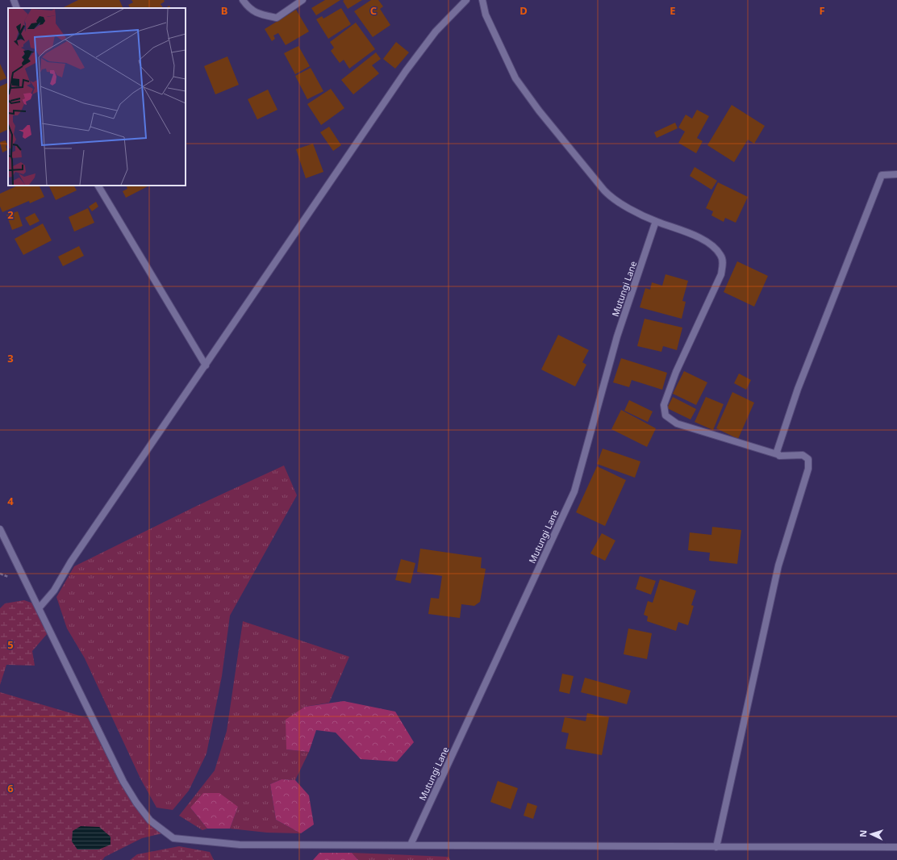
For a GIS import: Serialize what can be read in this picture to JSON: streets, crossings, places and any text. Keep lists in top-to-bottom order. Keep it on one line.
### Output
{"streets":{"street":["Mutungi Lane"]},"north":"left","grid":{"columns":["B","C","D","E","F"],"rows":["2","3","4","5","6"]}}
